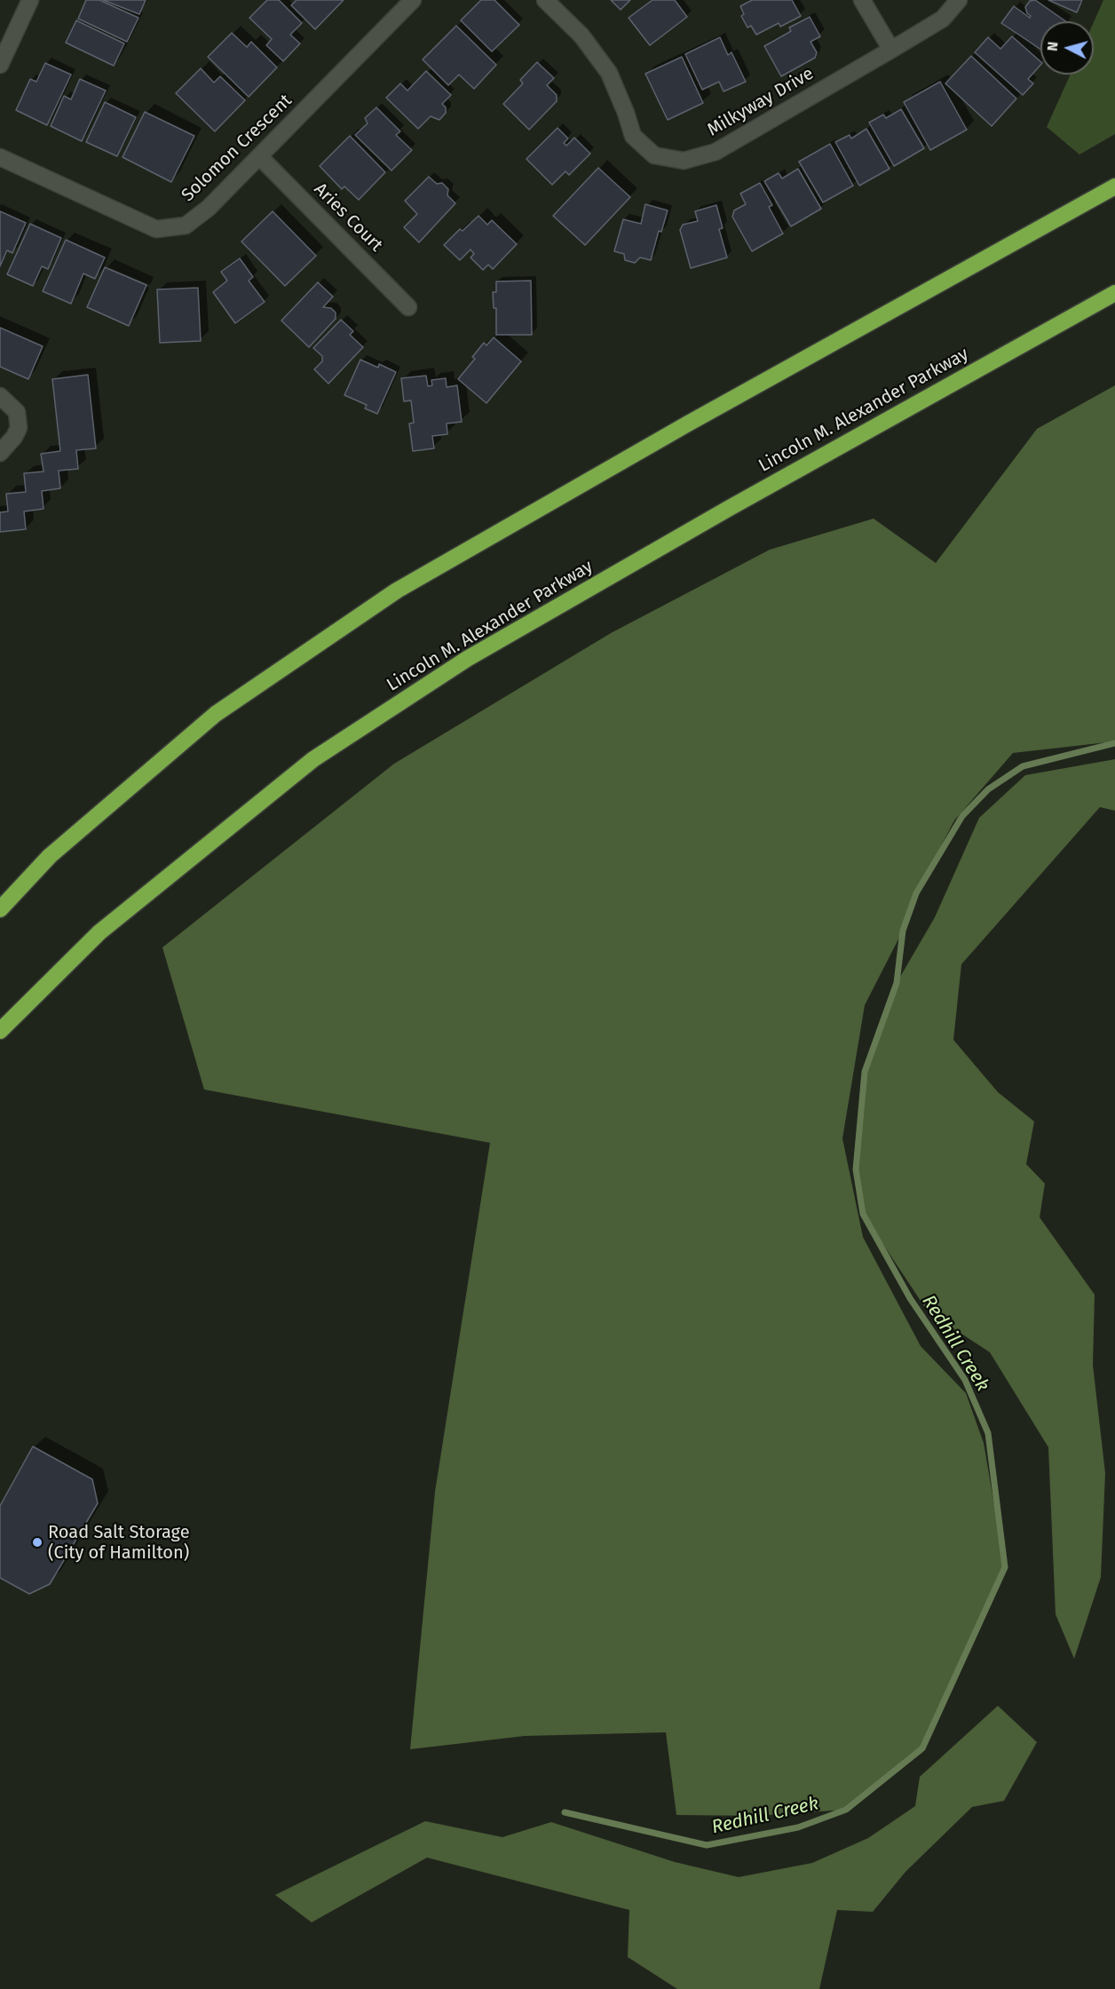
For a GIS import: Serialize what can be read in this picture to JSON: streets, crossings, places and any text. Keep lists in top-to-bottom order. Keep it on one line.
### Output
{"streets":{"highway":["Lincoln M. Alexander Parkway"],"street":["Milkyway Drive","Solomon Crescent","Aries Court"]},"crossings":[["Solomon Crescent","Aries Court"]],"water":["Redhill Creek"],"places":["Road Salt Storage (City of Hamilton)"],"north":"left"}
